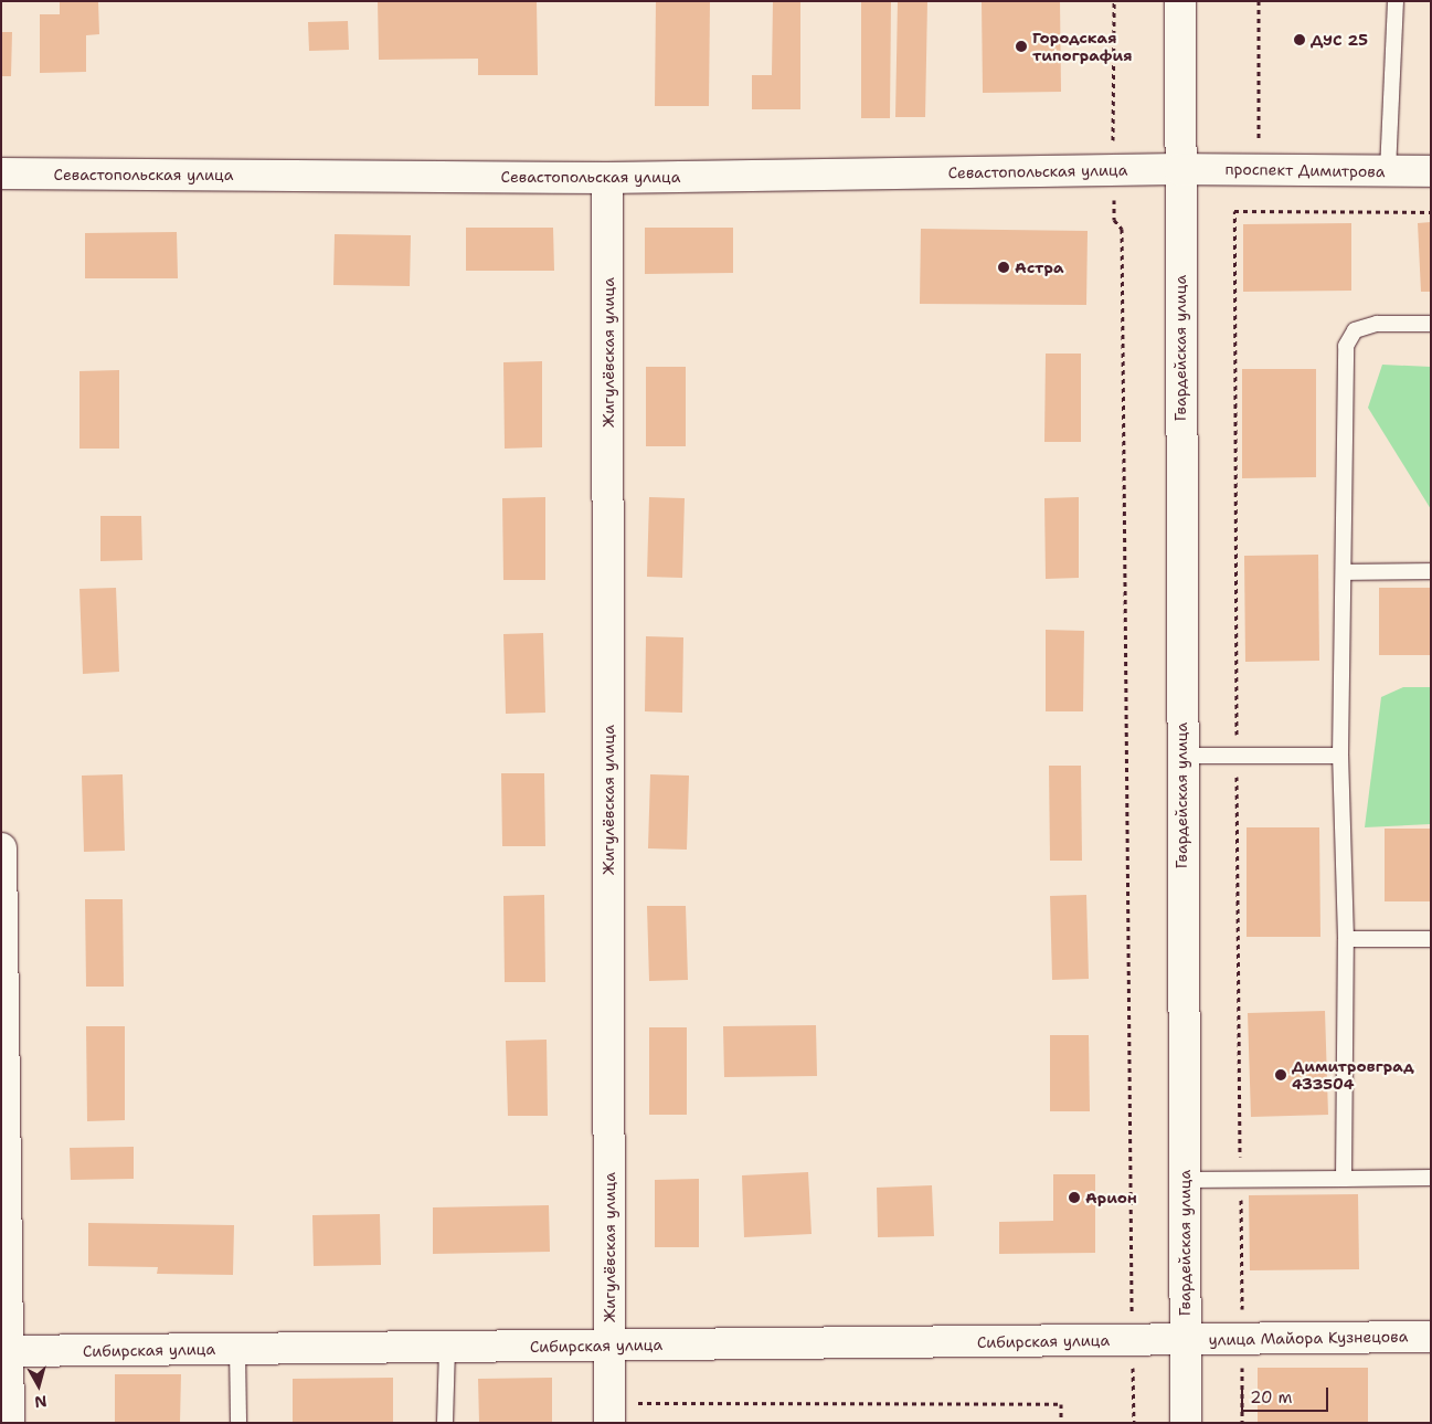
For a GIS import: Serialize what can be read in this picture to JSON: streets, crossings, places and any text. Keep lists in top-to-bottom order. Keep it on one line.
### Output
{"streets":{"street":["проспект Димитрова","Севастопольская улица","Гвардейская улица","Жигулёвская улица","улица Майора Кузнецова","Сибирская улица"]},"crossings":[["проспект Димитрова","Севастопольская улица"],["проспект Димитрова","Гвардейская улица"],["Севастопольская улица","Гвардейская улица"],["Севастопольская улица","Жигулёвская улица"],["Гвардейская улица","улица Майора Кузнецова"],["Гвардейская улица","Сибирская улица"],["Жигулёвская улица","Сибирская улица"],["улица Майора Кузнецова","Сибирская улица"]],"places":["ДУС 25","Городская типография","Астра","Димитровград 433504","Арион"],"scale_bar":"20 m","north":"bottom"}
